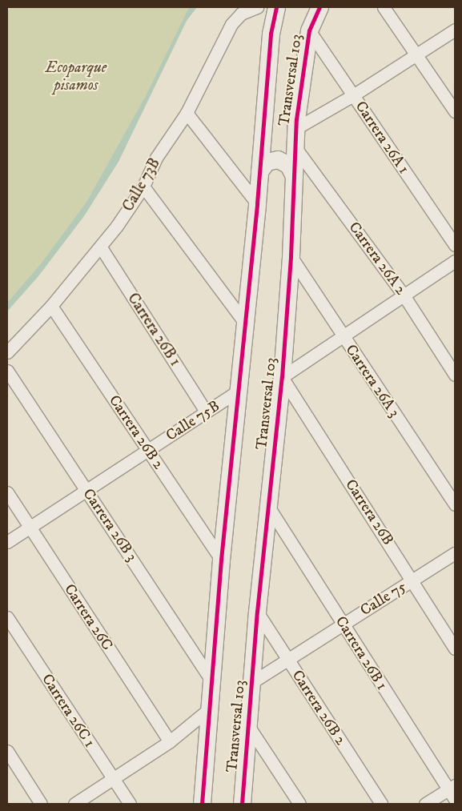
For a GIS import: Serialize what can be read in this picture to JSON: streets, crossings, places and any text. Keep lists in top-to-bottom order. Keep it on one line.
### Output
{"streets":{"street":["Transversal 103","Carrera 26A 1","Calle 73B","Carrera 26A 2","Carrera 26B 1","Carrera 26A 3","Calle 75B","Carrera 26B 2","Carrera 26B","Carrera 26B 3","Calle 75","Carrera 26C","Carrera 26C 1"]},"crossings":[["Transversal 103","Carrera 26A 1"],["Transversal 103","Carrera 26A 2"],["Transversal 103","Carrera 26B 1"],["Transversal 103","Carrera 26A 3"],["Transversal 103","Calle 75B"],["Transversal 103","Carrera 26B 2"],["Transversal 103","Carrera 26B"],["Transversal 103","Carrera 26B 3"],["Transversal 103","Calle 75"],["Calle 73B","Carrera 26B 1"],["Calle 73B","Carrera 26B 2"],["Carrera 26B 1","Calle 75B"],["Carrera 26B 1","Calle 75"],["Calle 75B","Carrera 26B 2"],["Calle 75B","Carrera 26B 3"],["Calle 75B","Carrera 26C"],["Carrera 26B 2","Calle 75"],["Carrera 26B","Calle 75"]],"parks":["Ecoparque pisamos"]}
